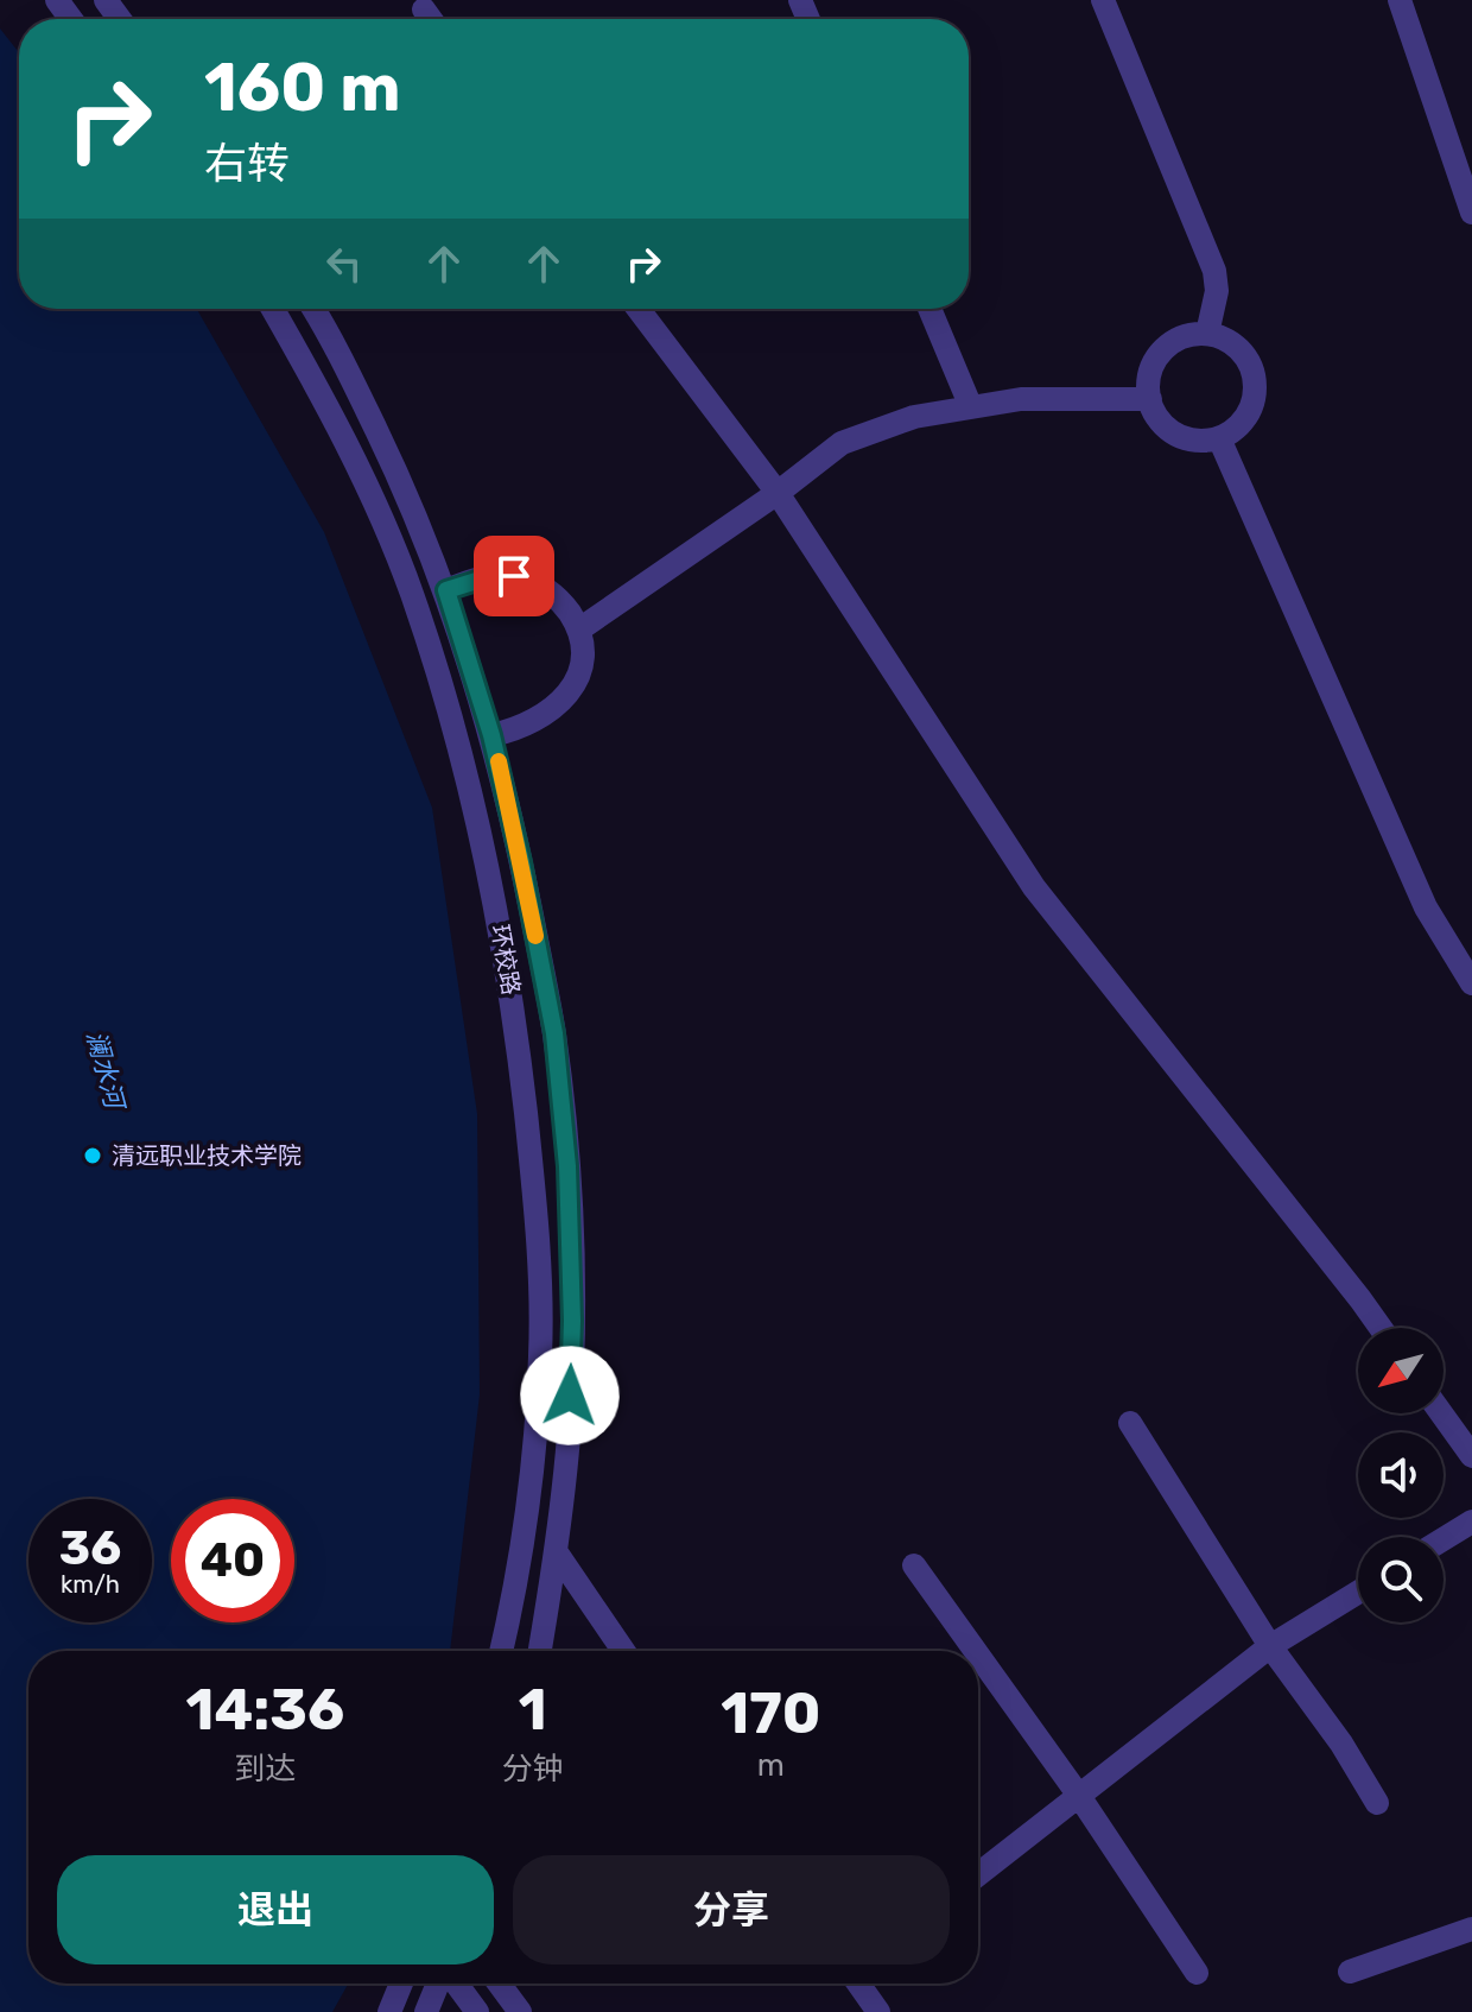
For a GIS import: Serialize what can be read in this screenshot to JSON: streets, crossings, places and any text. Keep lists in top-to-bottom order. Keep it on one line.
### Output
{"streets":{"street":["环校路"]},"water":["澜水河"],"places":["清远职业技术学院"],"north":"bottom left","page":{"turn":["160 m","右转"],"speed":"36 km/h","limit":"40","eta":["14:36","到达","1","分钟","170","m"],"buttons":["退出","分享"]}}
